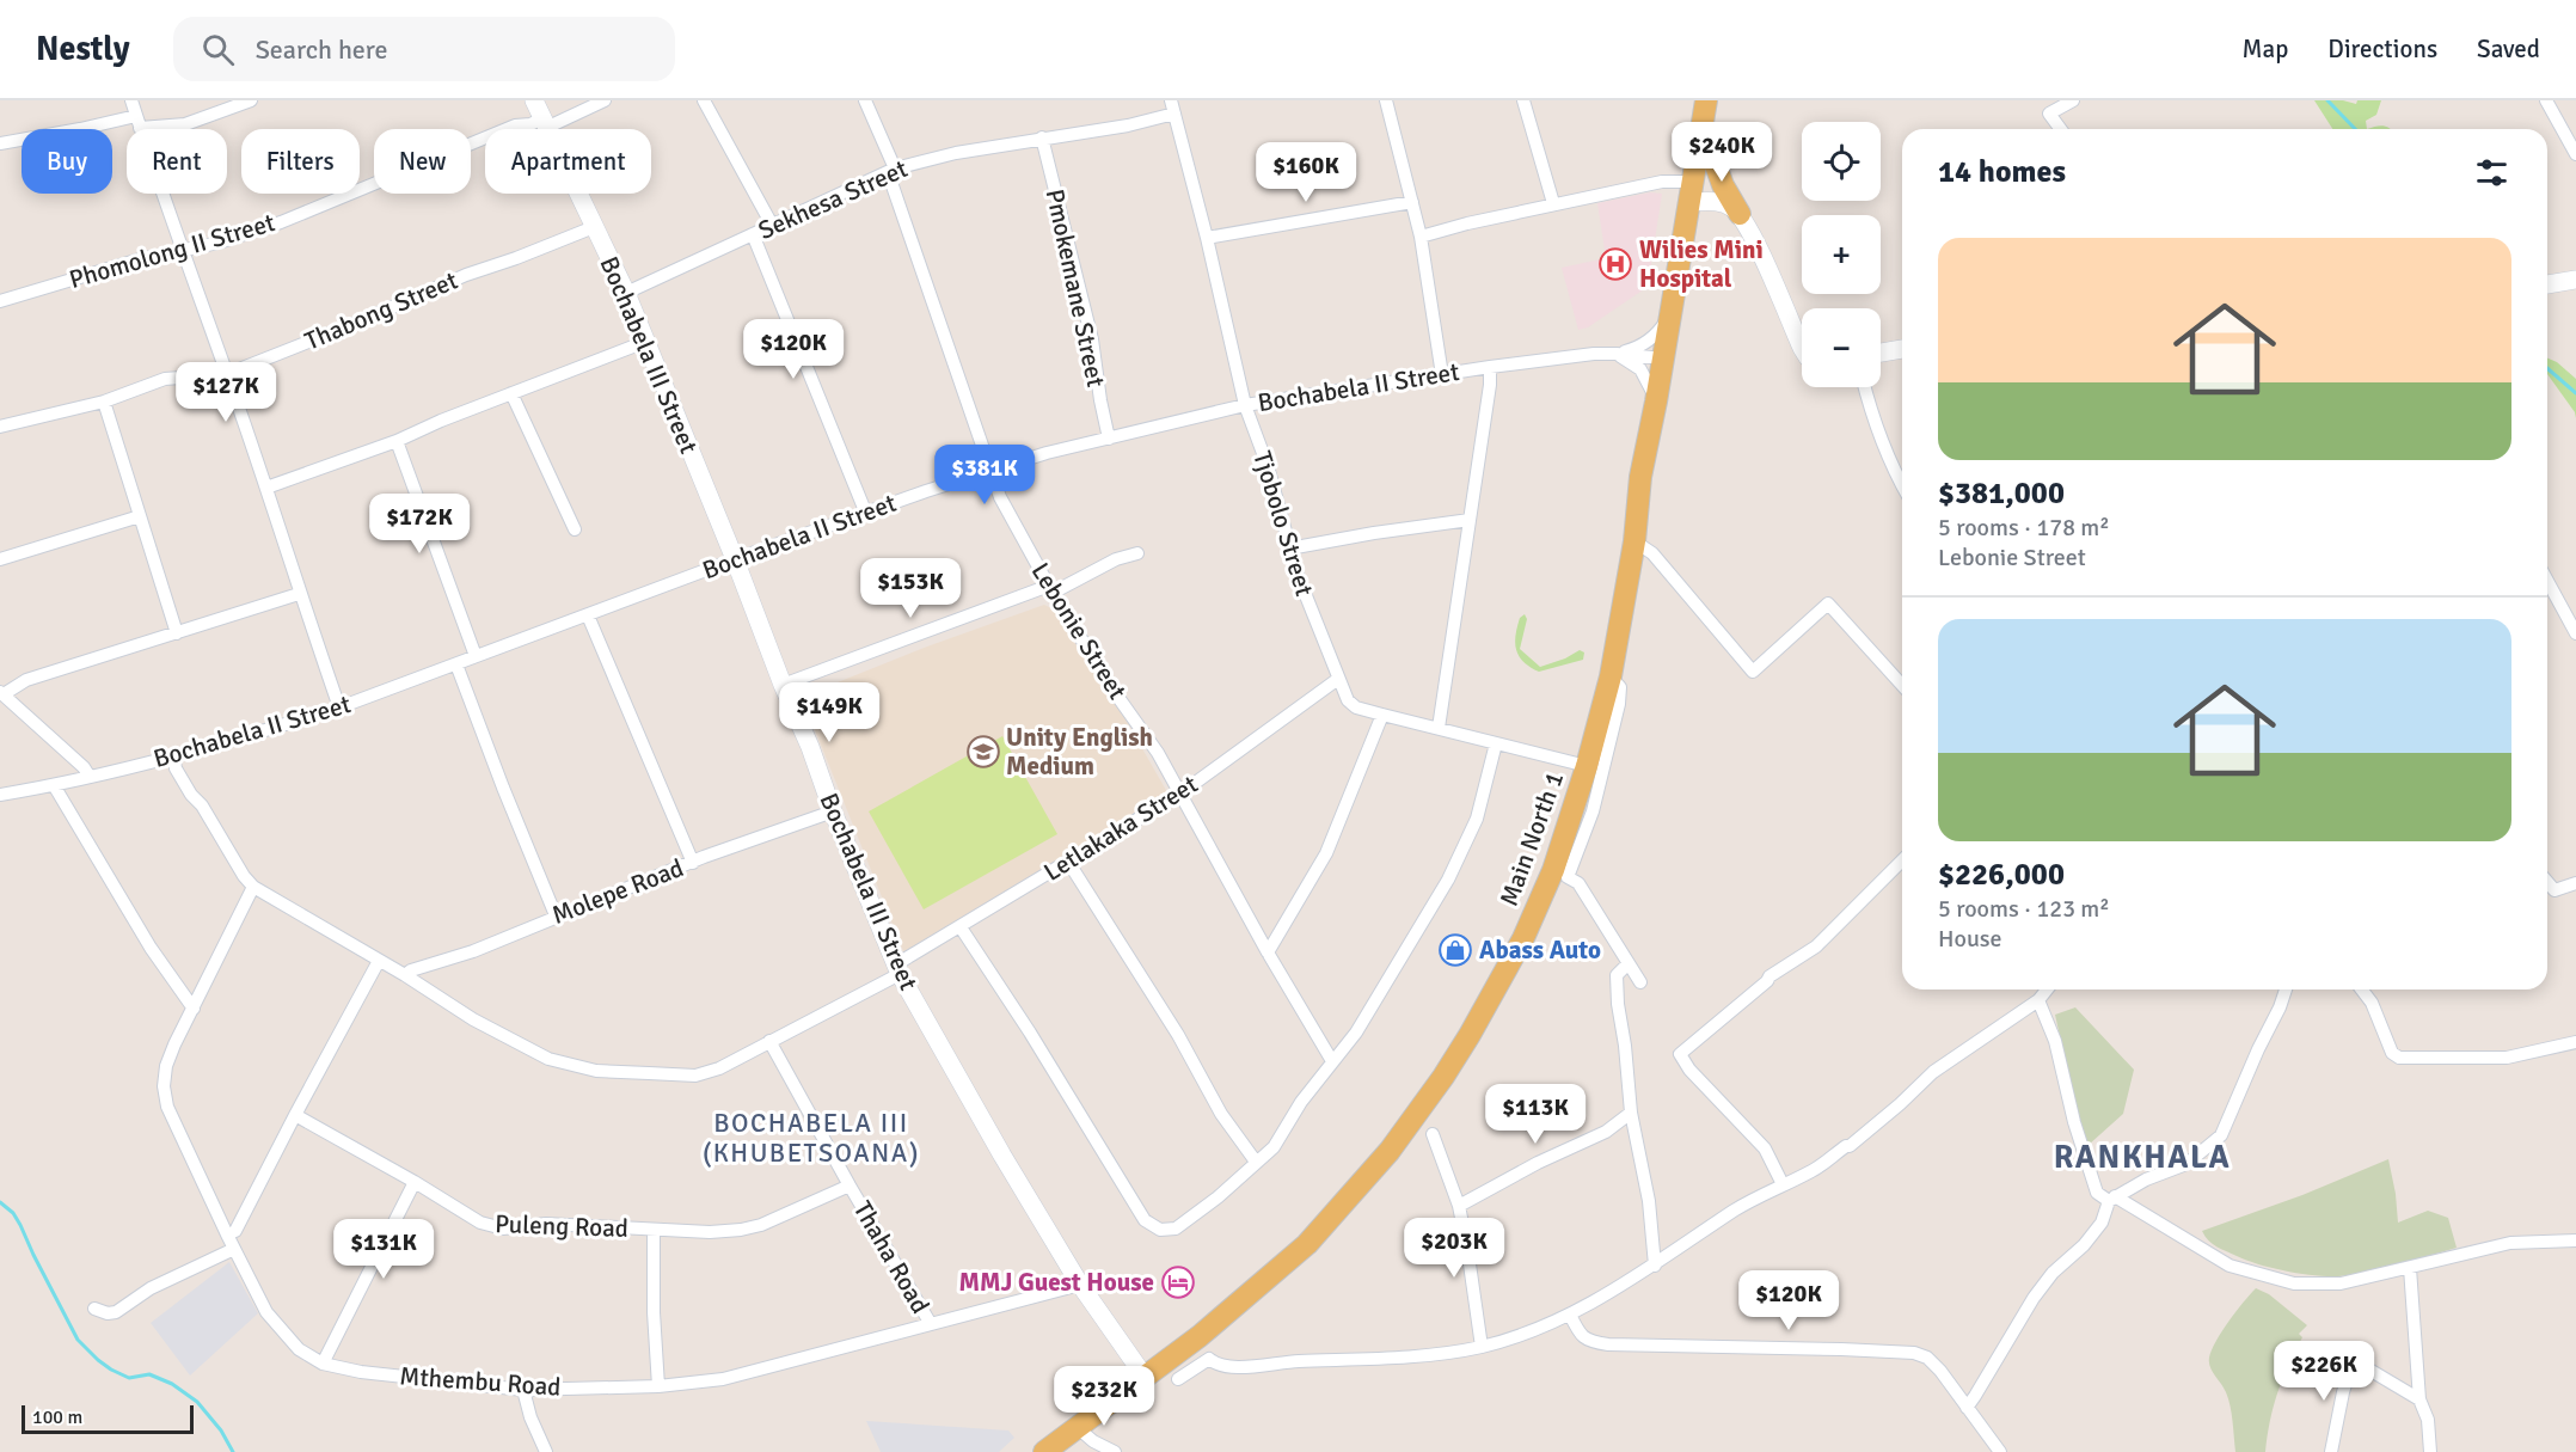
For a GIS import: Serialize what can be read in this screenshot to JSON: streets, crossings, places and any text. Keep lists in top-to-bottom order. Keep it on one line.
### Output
{"streets":{"main road":["Main North 1"],"street":["Sekhesa Street","Phomolong II Street","Pmokemane Street","Thabong Street","Bochabela III Street","Bochabela II Street","Tjobolo Street","Lebonie Street","Letlakaka Street","Molepe Road","Puleng Road","Thaha Road","Mthembu Road"]},"crossings":[["Sekhesa Street","Pmokemane Street"],["Sekhesa Street","Bochabela III Street"],["Sekhesa Street","Tjobolo Street"],["Sekhesa Street","Lebonie Street"],["Phomolong II Street","Bochabela III Street"],["Pmokemane Street","Bochabela II Street"],["Thabong Street","Bochabela III Street"],["Bochabela III Street","Bochabela II Street"],["Bochabela III Street","Letlakaka Street"],["Bochabela III Street","Main North 1"],["Bochabela III Street","Molepe Road"],["Bochabela III Street","Mthembu Road"],["Bochabela II Street","Tjobolo Street"],["Bochabela II Street","Lebonie Street"],["Bochabela II Street","Main North 1"],["Tjobolo Street","Letlakaka Street"],["Tjobolo Street","Main North 1"],["Lebonie Street","Letlakaka Street"],["Letlakaka Street","Molepe Road"],["Letlakaka Street","Thaha Road"],["Letlakaka Street","Mthembu Road"],["Puleng Road","Thaha Road"],["Thaha Road","Mthembu Road"]],"districts":["BOCHABELA III (KHUBETSOANA)","RANKHALA"],"places":{"hospital":["Wilies Mini Hospital"],"school or university":["Unity English Medium"],"shop":["Abass Auto"],"hotel":["MMJ Guest House"]},"scale_bar":"100 m","page":{"header":"Nestly","search":"Search here","nav":["Map","Directions","Saved"],"map_buttons":["+","−"],"price":["$240K","$160K","$120K","$127K","$381K","$172K","$153K","$149K","$113K","$203K","$131K","$120K","$226K","$232K"],"chip":["Buy","Rent","Filters","New","Apartment"],"heading":"14 homes","list":[{"name":"$381,000","note":"5 rooms · 178 m² · Lebonie Street"},{"name":"$226,000","note":"5 rooms · 123 m² · House"}],"scale":"100 m"}}
